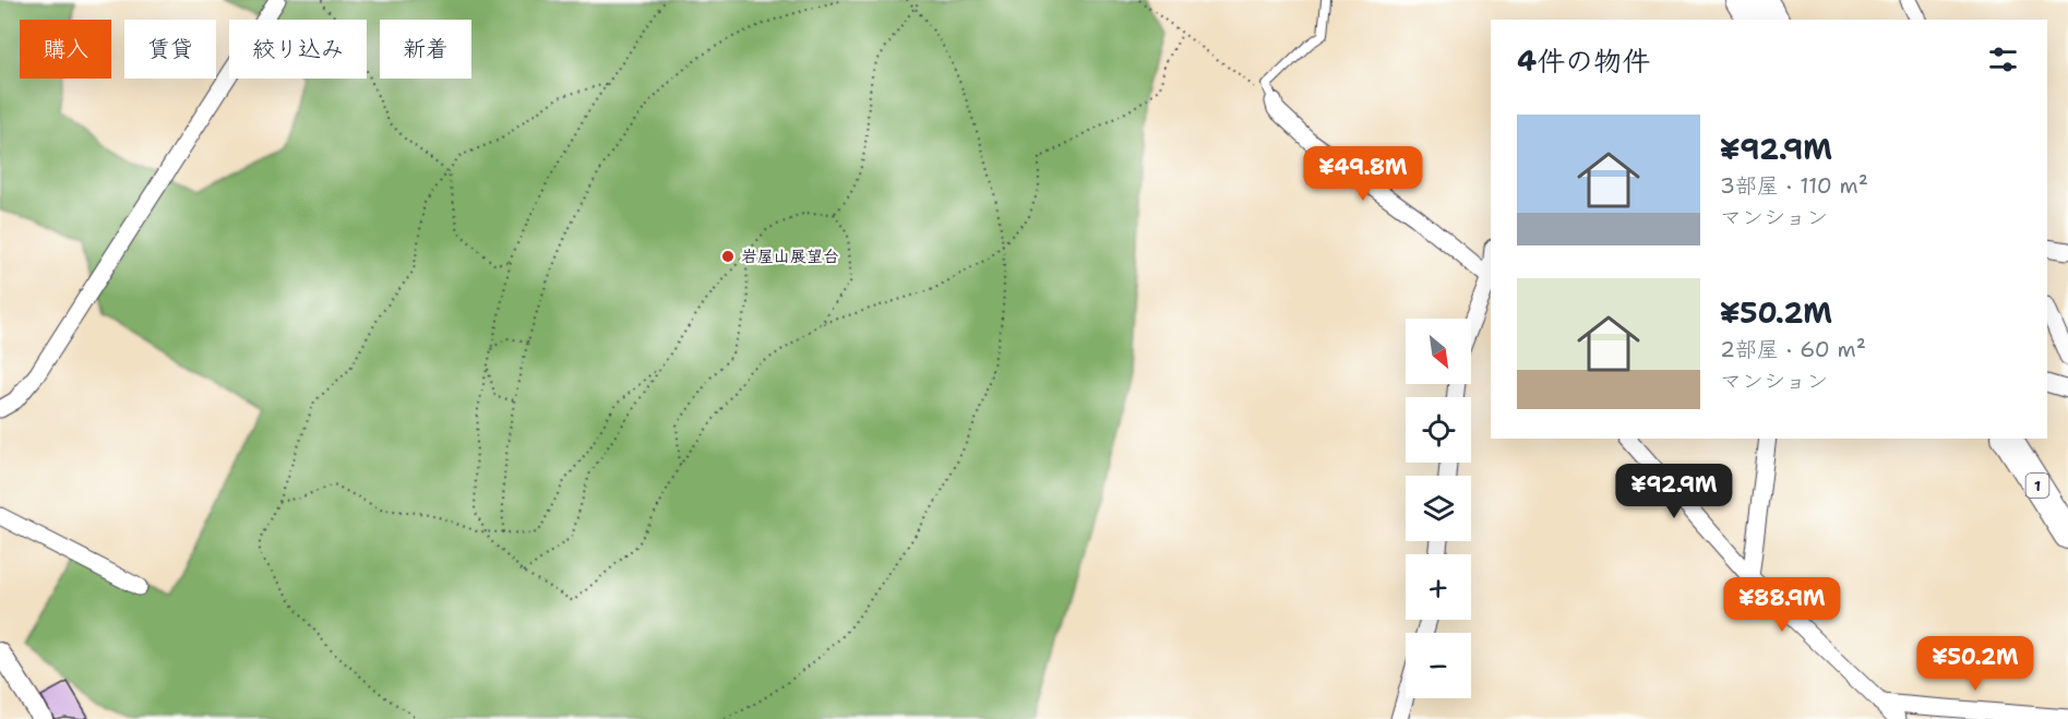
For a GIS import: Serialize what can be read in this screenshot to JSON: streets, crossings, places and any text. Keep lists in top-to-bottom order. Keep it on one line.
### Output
{"streets":{"highway":["1"]},"places":["岩屋山展望台"],"north":"bottom right","page":{"chip":["購入","賃貸","絞り込み","新着"],"heading":"4件の物件","list":[{"name":"¥92.9M","note":"3部屋 · 110 m² · マンション"},{"name":"¥50.2M","note":"2部屋 · 60 m² · マンション"}],"price":["¥49.8M","¥92.9M","¥88.9M","¥50.2M"],"map_buttons":["+","−"]}}
